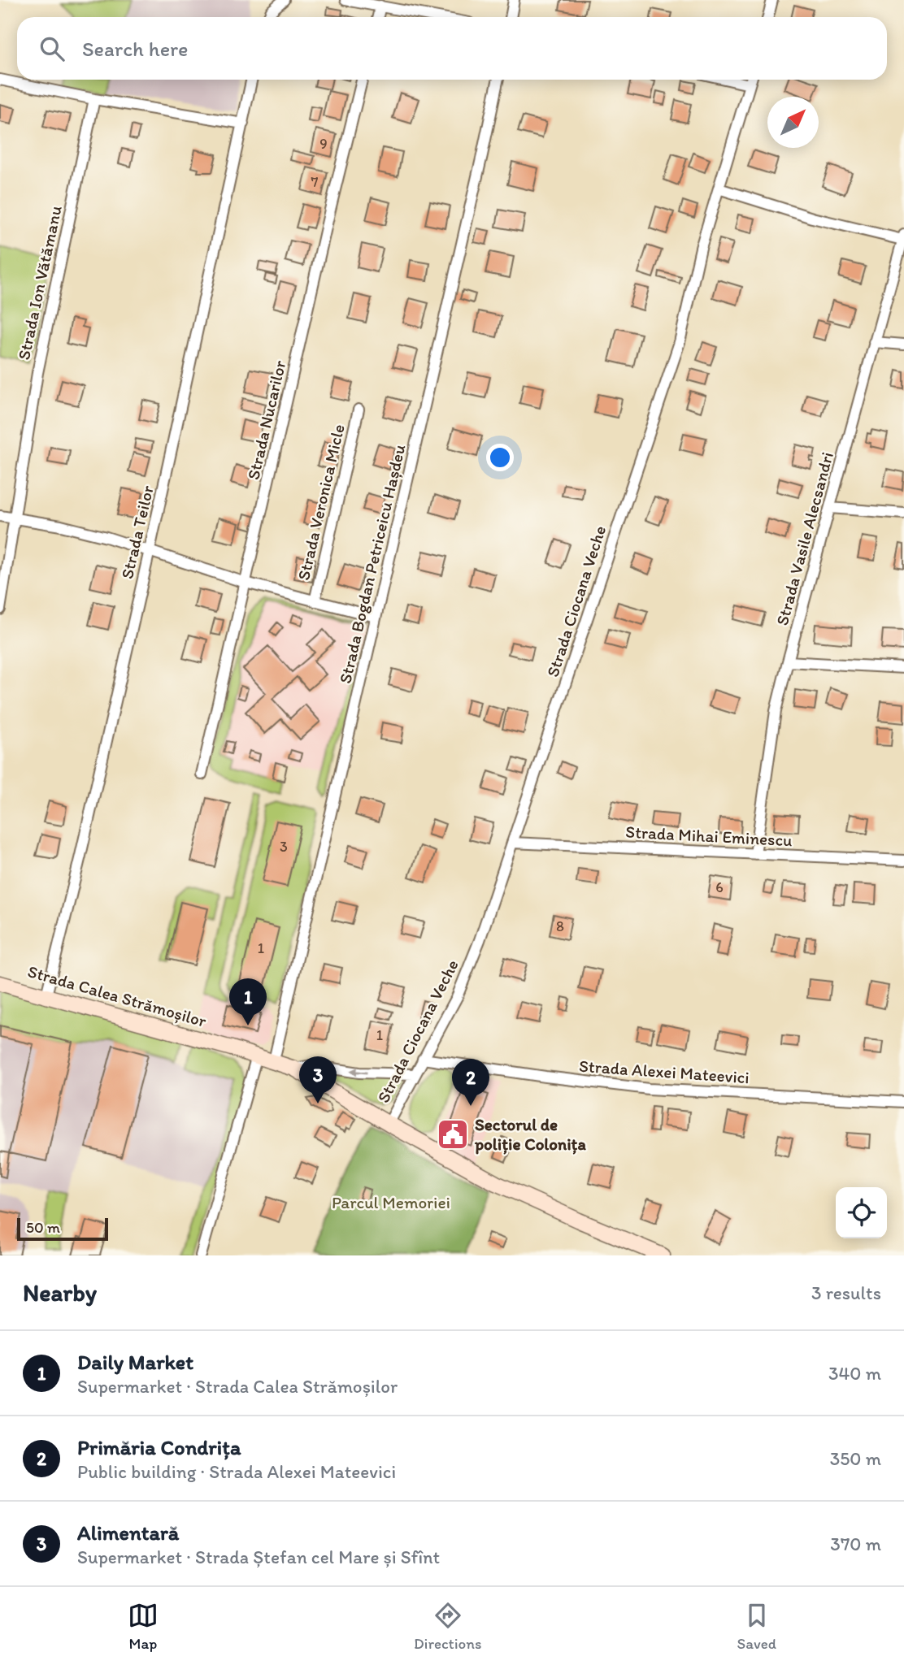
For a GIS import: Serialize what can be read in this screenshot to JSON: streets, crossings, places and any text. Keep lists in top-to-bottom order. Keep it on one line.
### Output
{"streets":{"street":["Strada Ion Vătămanu","Strada Nucarilor","Strada Veronica Micle","Strada Teilor","Strada Vasile Alecsandri","Strada Bogdan Petriceicu Hașdeu","Strada Ciocana Veche","Strada Mihai Eminescu","Strada Calea Strămoșilor","Strada Alexei Mateevici"]},"crossings":[["Strada Teilor","Strada Calea Strămoșilor"],["Strada Vasile Alecsandri","Strada Mihai Eminescu"],["Strada Bogdan Petriceicu Hașdeu","Strada Calea Strămoșilor"],["Strada Ciocana Veche","Strada Mihai Eminescu"],["Strada Ciocana Veche","Strada Calea Strămoșilor"],["Strada Ciocana Veche","Strada Alexei Mateevici"]],"parks":["Parcul Memoriei"],"places":{"public building":["Sectorul de poliție Colonița"]},"house_numbers":["9","7","3","6","8","1","1"],"scale_bar":"50 m","north":"top right","page":{"search":"Search here","pins":["1","3","2"],"scale":"50 m","heading":["Nearby","3 results"],"list":[{"mark":"1","name":"Daily Market","note":"Supermarket · Strada Calea Strămoșilor","value":"340 m"},{"mark":"2","name":"Primăria Condrița","note":"Public building · Strada Alexei Mateevici","value":"350 m"},{"mark":"3","name":"Alimentară","note":"Supermarket · Strada Ștefan cel Mare și Sfînt","value":"370 m"}],"nav":["Map","Directions","Saved"]}}
